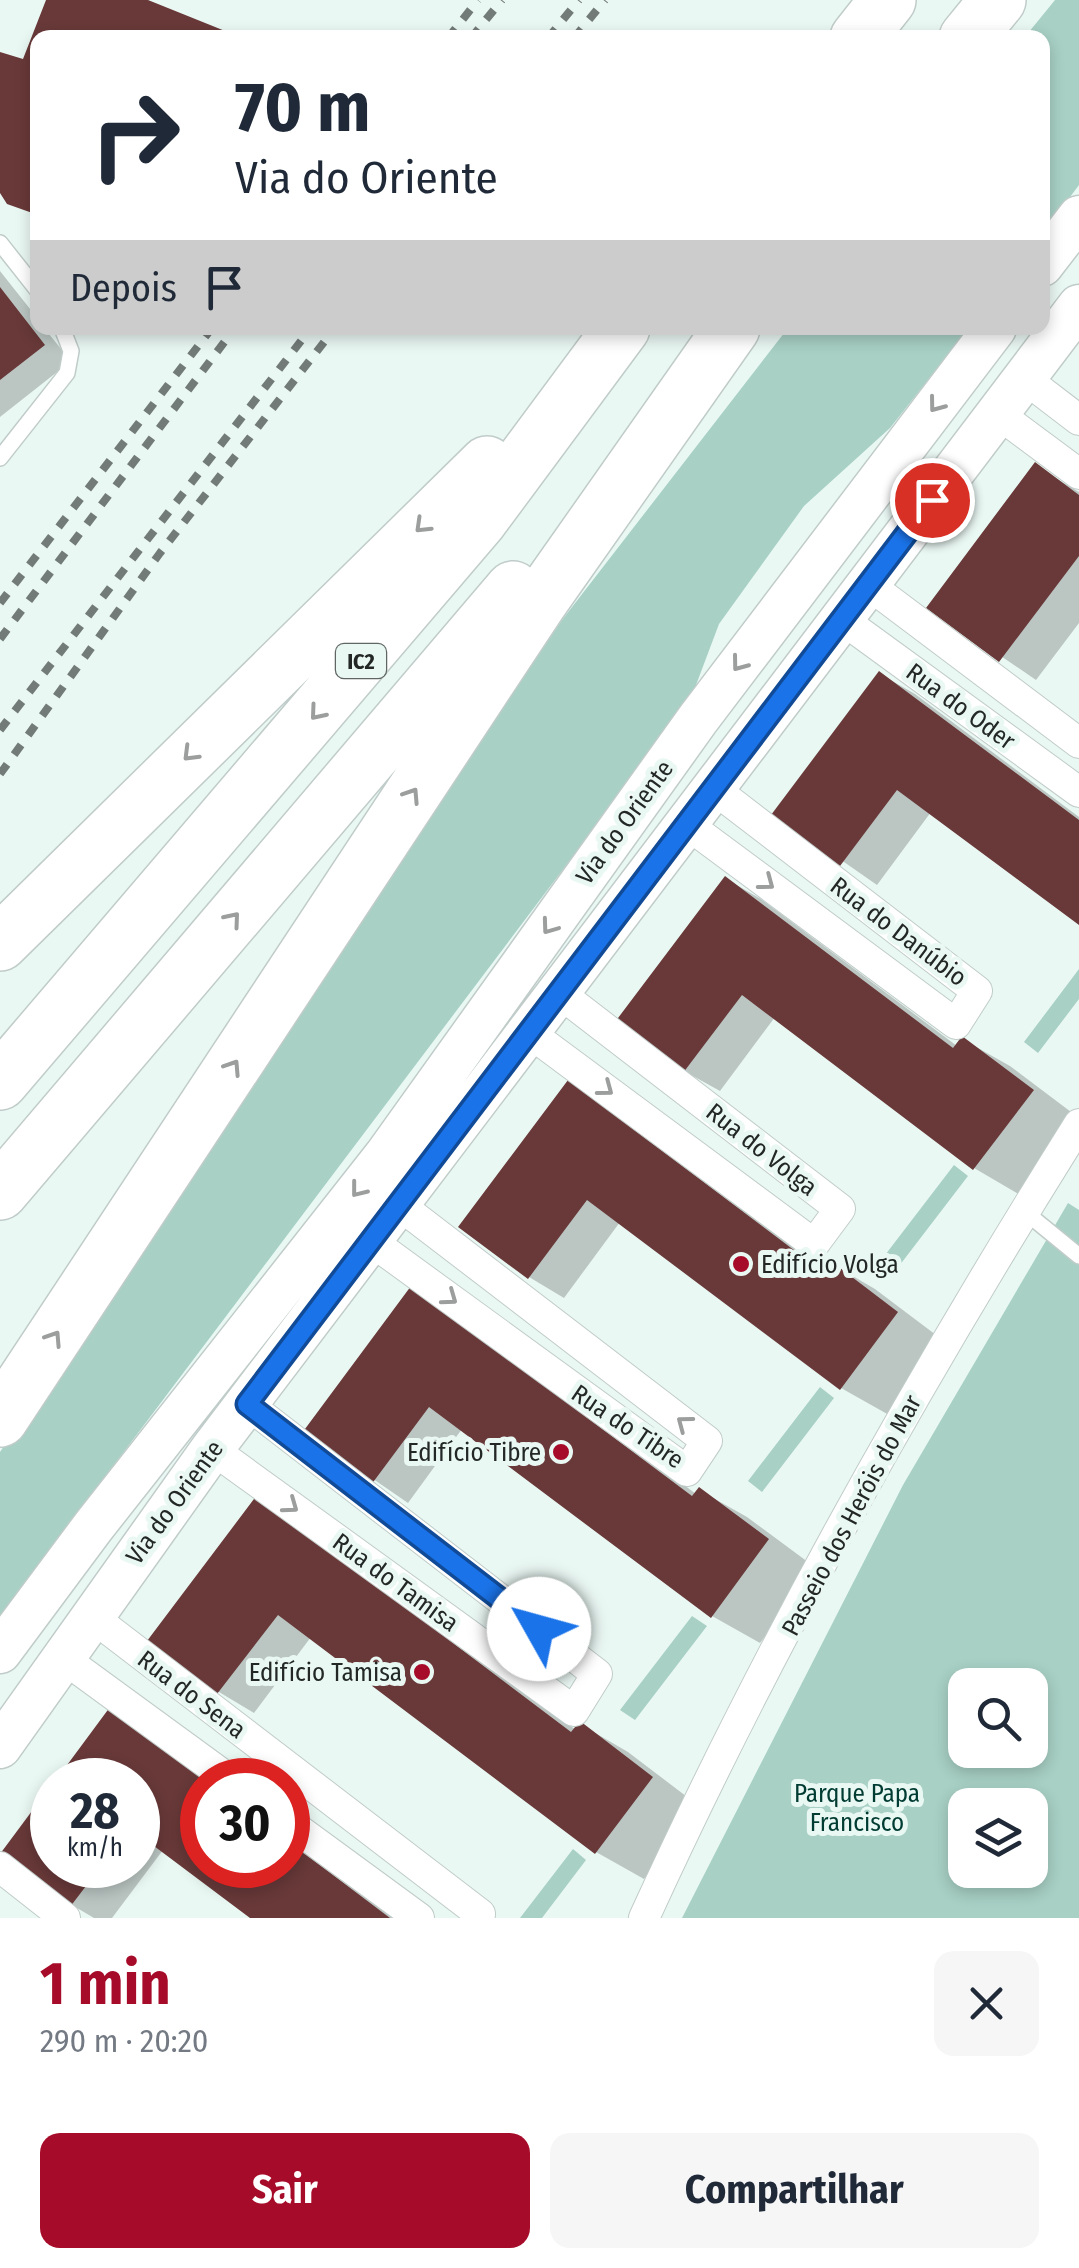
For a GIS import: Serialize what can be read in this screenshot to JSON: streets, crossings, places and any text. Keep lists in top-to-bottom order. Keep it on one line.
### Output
{"streets":{"highway":["IC2"],"street":["Rua do Oder","Via do Oriente","Rua do Danúbio","Rua do Volga","Rua do Tibre","Passeio dos Heróis do Mar","Rua do Tamisa","Rua do Sena"]},"crossings":[["Rua do Oder","Via do Oriente"],["Via do Oriente","Rua do Danúbio"],["Via do Oriente","Rua do Volga"],["Via do Oriente","Rua do Tibre"],["Via do Oriente","Rua do Tamisa"],["Via do Oriente","Rua do Sena"]],"parks":["Parque Papa Francisco"],"places":["Edifício Volga","Edifício Tibre","Edifício Tamisa"],"page":{"turn":["70 m","Via do Oriente"],"then":"Depois","speed":"28 km/h","limit":"30","heading":["1 min","290 m · 20:20"],"buttons":["Sair","Compartilhar"]}}
